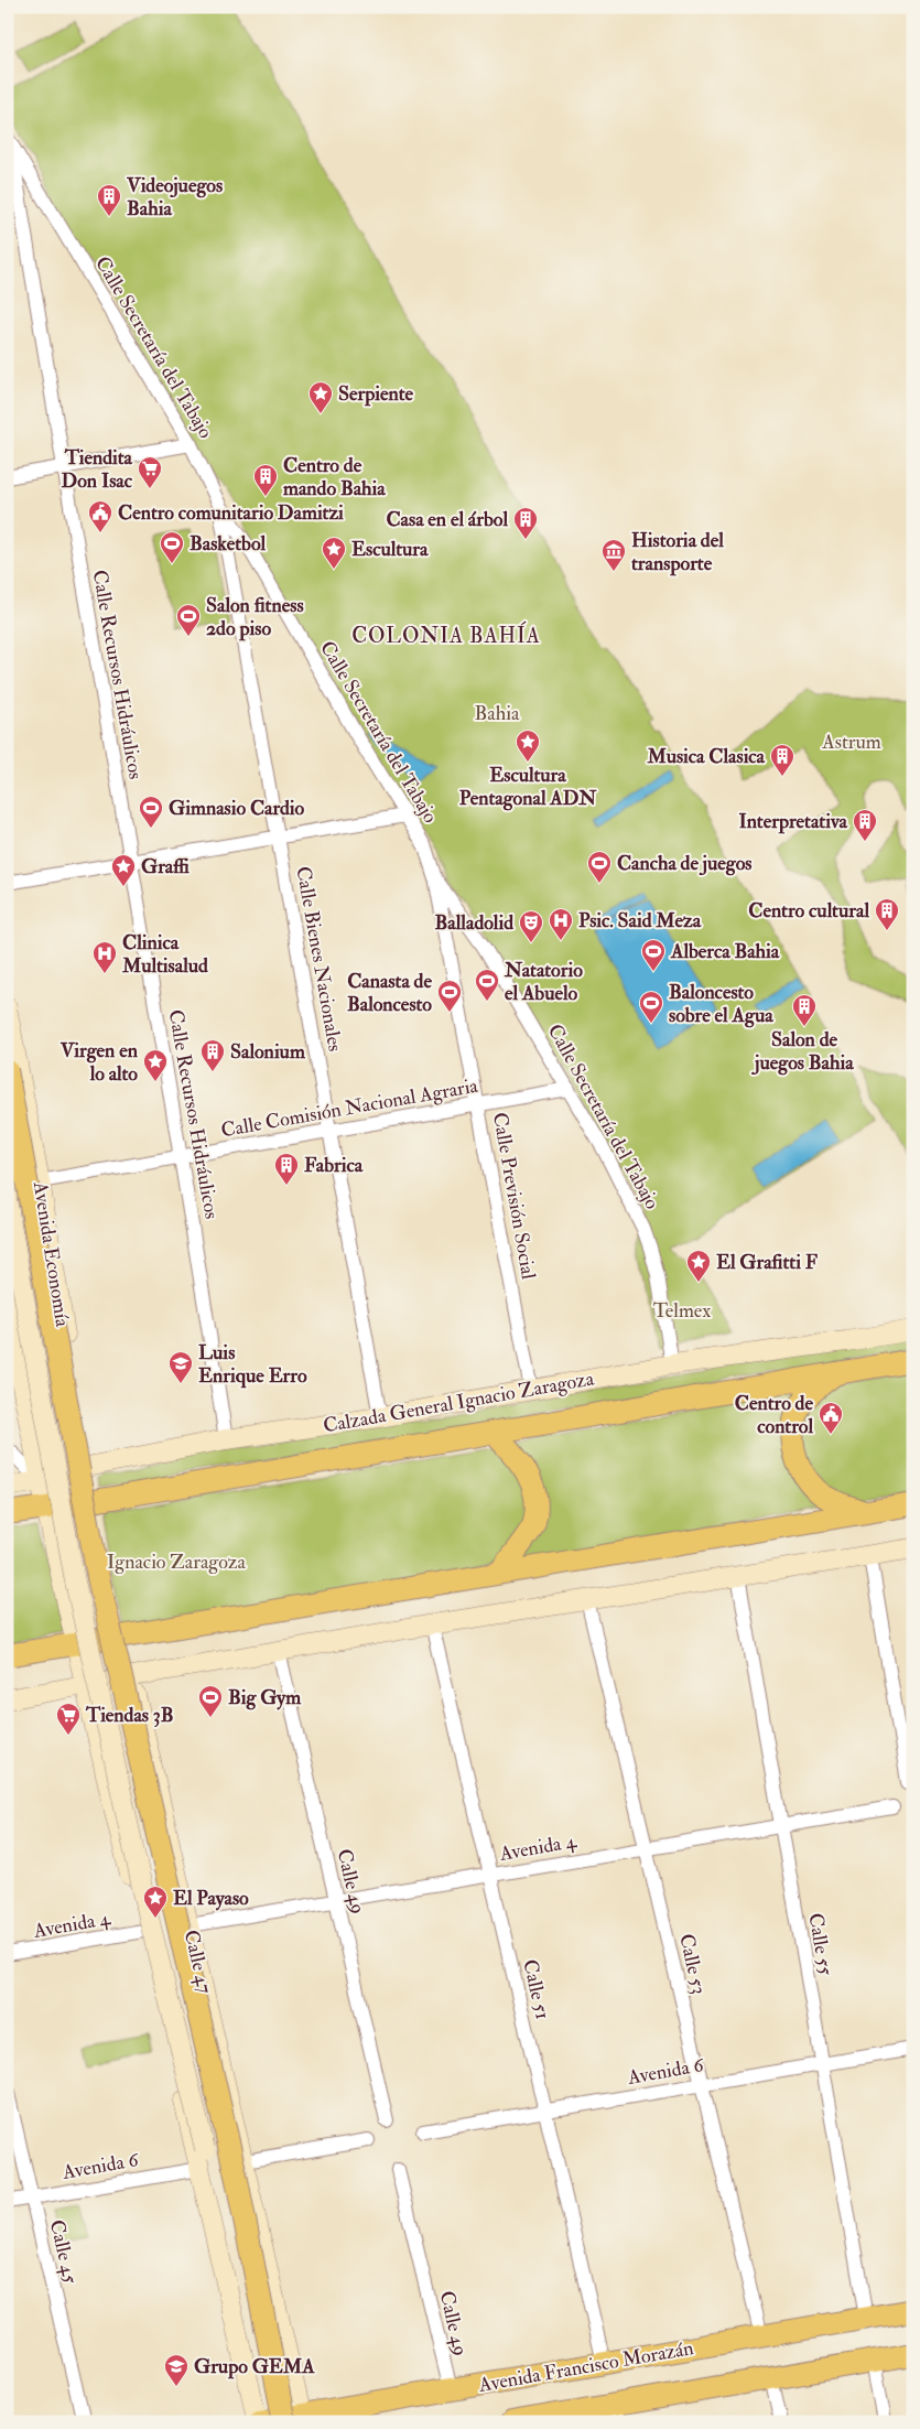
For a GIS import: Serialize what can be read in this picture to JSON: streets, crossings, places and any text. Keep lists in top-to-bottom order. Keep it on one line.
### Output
{"streets":{"main road":["Avenida Economía","Calzada General Ignacio Zaragoza","Calle 47","Avenida Francisco Morazán"],"street":["Calle Secretaría del Tabajo","Calle Recursos Hidráulicos","Calle Bienes Nacionales","Calle Comisión Nacional Agraria","Calle Previsión Social","Avenida 4","Calle 49","Calle 55","Calle 53","Calle 51","Avenida 6","Calle 45"]},"crossings":[["Calle Secretaría del Tabajo","Calle Recursos Hidráulicos"],["Calle Secretaría del Tabajo","Calle Bienes Nacionales"],["Calle Secretaría del Tabajo","Calle Comisión Nacional Agraria"],["Calle Secretaría del Tabajo","Calle Previsión Social"],["Calle Secretaría del Tabajo","Calzada General Ignacio Zaragoza"],["Calle Recursos Hidráulicos","Calle Comisión Nacional Agraria"],["Calle Recursos Hidráulicos","Calzada General Ignacio Zaragoza"],["Calle Bienes Nacionales","Calle Comisión Nacional Agraria"],["Calle Bienes Nacionales","Calzada General Ignacio Zaragoza"],["Calle Comisión Nacional Agraria","Calle Previsión Social"],["Calle Comisión Nacional Agraria","Avenida Economía"],["Calle Previsión Social","Calzada General Ignacio Zaragoza"],["Avenida Economía","Calzada General Ignacio Zaragoza"],["Avenida Economía","Calle 47"],["Calzada General Ignacio Zaragoza","Calle 47"],["Avenida 4","Calle 49"],["Avenida 4","Calle 55"],["Avenida 4","Calle 47"],["Avenida 4","Calle 53"],["Avenida 4","Calle 51"],["Calle 49","Avenida Francisco Morazán"],["Calle 55","Avenida 6"],["Calle 55","Avenida Francisco Morazán"],["Calle 47","Avenida Francisco Morazán"],["Calle 53","Avenida 6"],["Calle 53","Avenida Francisco Morazán"],["Calle 51","Avenida 6"],["Calle 51","Avenida Francisco Morazán"],["Avenida 6","Calle 45"]],"districts":["COLONIA BAHÍA"],"parks":["Bahia","Astrum","Telmex","Ignacio Zaragoza"],"places":{"building":["Videojuegos Bahia","Centro de mando Bahia","Casa en el árbol","Musica Clasica","Interpretativa","Centro cultural","Salon de juegos Bahia","Salonium","Fabrica"],"place":["Serpiente","Escultura","Escultura Pentagonal ADN","Graffi","Virgen en lo alto","El Grafitti F","El Payaso"],"supermarket":["Tiendita Don Isac","Tiendas 3B"],"public building":["Centro comunitario Damitzi","Centro de control"],"sports":["Basketbol","Salon fitness 2do piso","Gimnasio Cardio","Cancha de juegos","Alberca Bahia","Natatorio el Abuelo","Canasta de Baloncesto","Baloncesto sobre el Agua","Big Gym"],"museum":["Historia del transporte"],"hospital":["Psic. Said Meza","Clinica Multisalud"],"theatre":["Balladolid"],"school or university":["Luis Enrique Erro","Grupo GEMA"]}}
